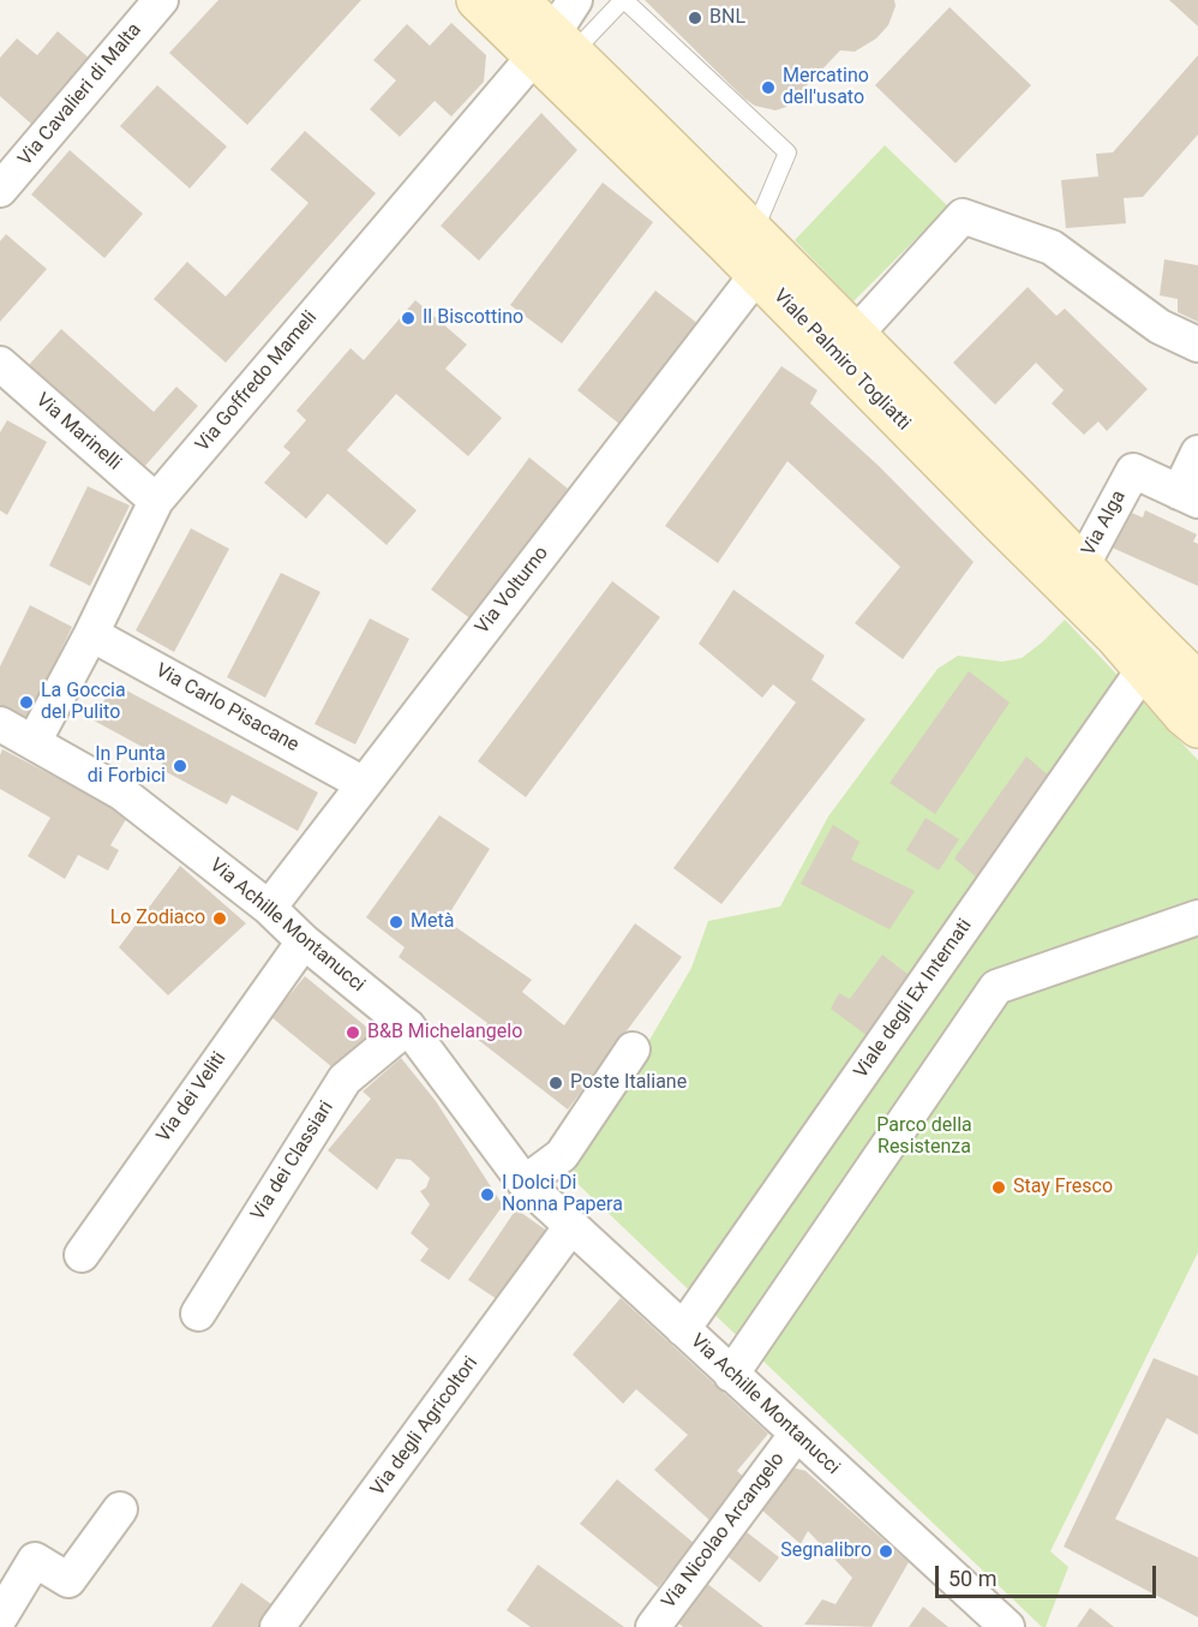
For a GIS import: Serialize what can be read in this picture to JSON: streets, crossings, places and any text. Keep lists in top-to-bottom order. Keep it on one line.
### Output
{"streets":{"street":["Via Cavalieri di Malta","Viale Palmiro Togliatti","Via Goffredo Mameli","Via Marinelli","Via Alga","Via Volturno","Via Carlo Pisacane","Via Achille Montanucci","Viale degli Ex Internati","Via dei Veliti","Via dei Classiari","Via degli Agricoltori","Via Nicolao Arcangelo"]},"crossings":[["Viale Palmiro Togliatti","Via Goffredo Mameli"],["Viale Palmiro Togliatti","Via Alga"],["Viale Palmiro Togliatti","Via Volturno"],["Viale Palmiro Togliatti","Viale degli Ex Internati"],["Via Goffredo Mameli","Via Marinelli"],["Via Goffredo Mameli","Via Carlo Pisacane"],["Via Goffredo Mameli","Via Achille Montanucci"],["Via Volturno","Via Carlo Pisacane"],["Via Volturno","Via Achille Montanucci"],["Via Achille Montanucci","Viale degli Ex Internati"],["Via Achille Montanucci","Via dei Veliti"],["Via Achille Montanucci","Via dei Classiari"],["Via Achille Montanucci","Via degli Agricoltori"],["Via Achille Montanucci","Via Nicolao Arcangelo"]],"parks":["Parco della Resistenza"],"places":["BNL","Mercatino dell'usato","Il Biscottino","La Goccia del Pulito","In Punta di Forbici","Lo Zodiaco","Metà","B&B Michelangelo","Poste Italiane","Stay Fresco","I Dolci Di Nonna Papera","Segnalibro"],"scale_bar":"50 m"}
